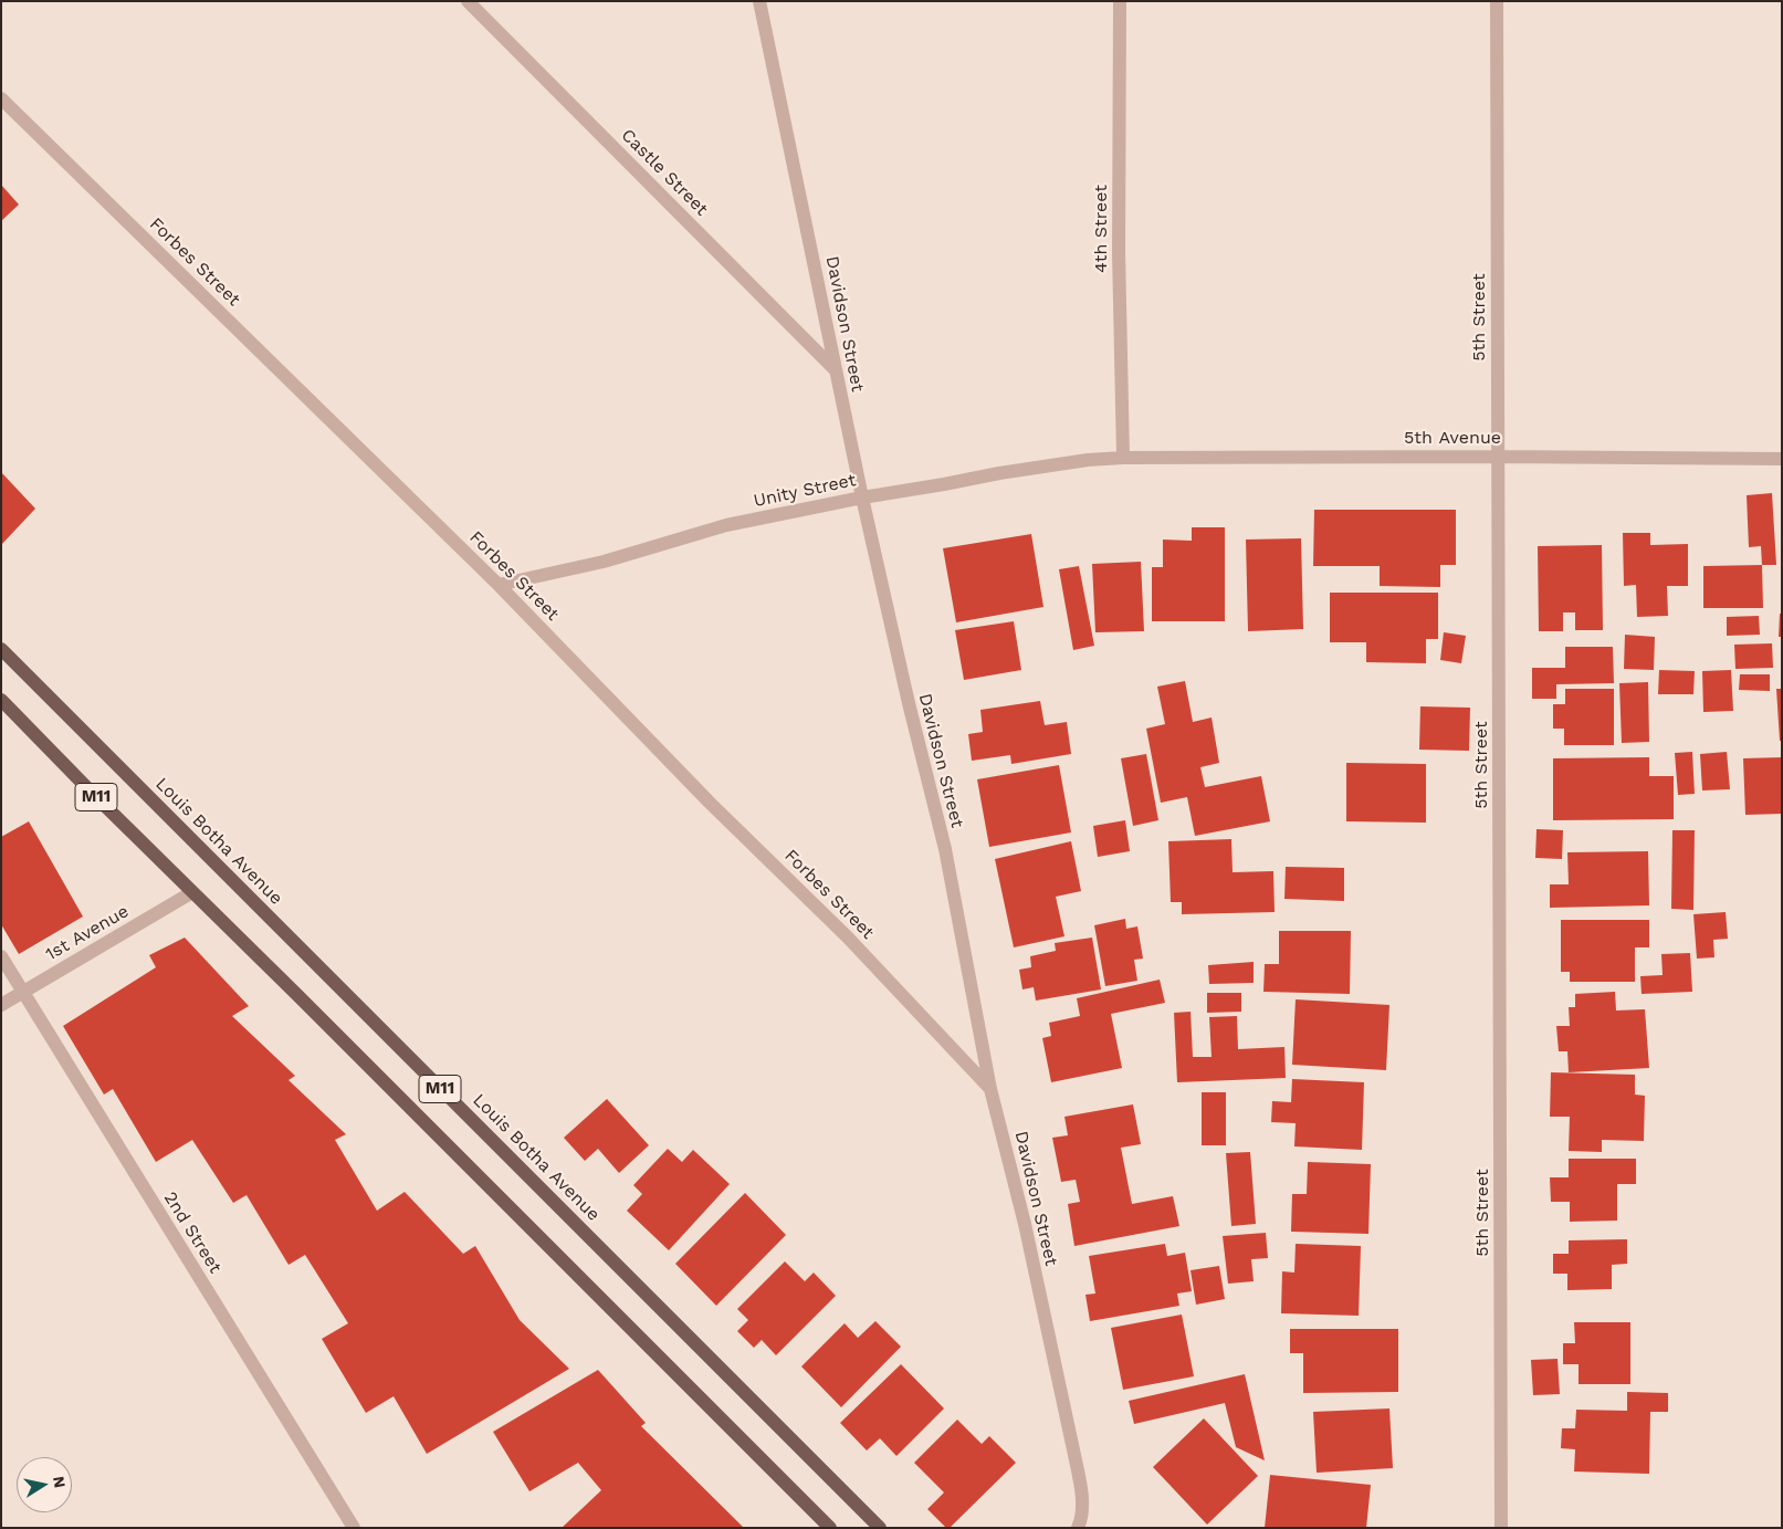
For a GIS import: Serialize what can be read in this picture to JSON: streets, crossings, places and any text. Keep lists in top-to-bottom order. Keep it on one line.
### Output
{"streets":{"main road":["M11","Louis Botha Avenue"],"street":["Castle Street","4th Street","Forbes Street","5th Street","Davidson Street","5th Avenue","Unity Street","1st Avenue","2nd Street"]},"crossings":[["Castle Street","Davidson Street"],["4th Street","5th Avenue"],["4th Street","Unity Street"],["Forbes Street","Davidson Street"],["Forbes Street","Unity Street"],["5th Street","5th Avenue"],["Davidson Street","Unity Street"],["5th Avenue","Unity Street"],["M11","1st Avenue"],["1st Avenue","2nd Street"]],"north":"right"}
